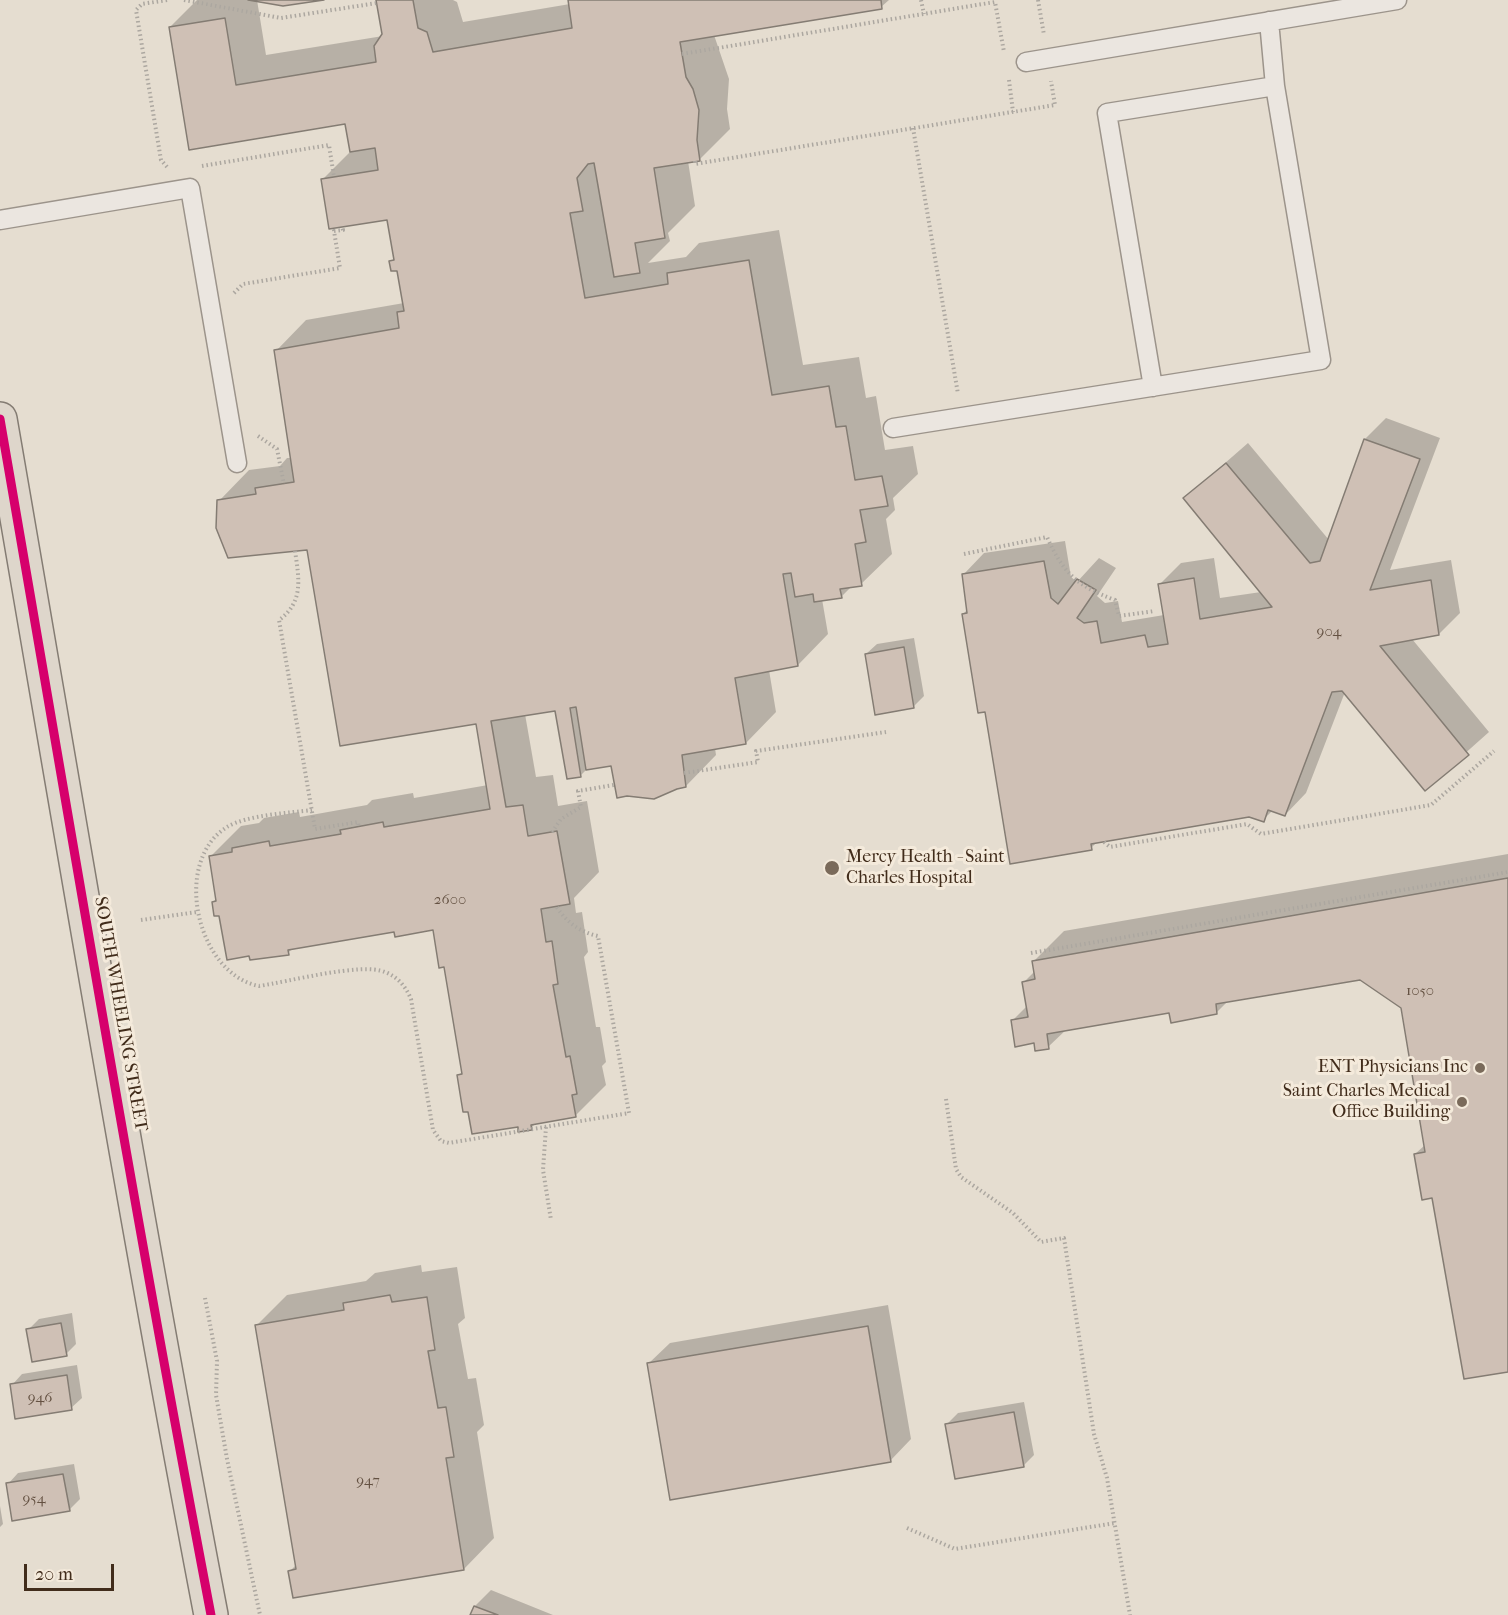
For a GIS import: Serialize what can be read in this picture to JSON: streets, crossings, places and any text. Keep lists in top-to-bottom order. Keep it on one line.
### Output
{"streets":{"main road":["SOUTH WHEELING STREET"]},"places":["Mercy Health - Saint Charles Hospital","ENT Physicians Inc","Saint Charles Medical Office Building"],"house_numbers":["904","2600","1050","946","947","954"],"scale_bar":"20 m"}
